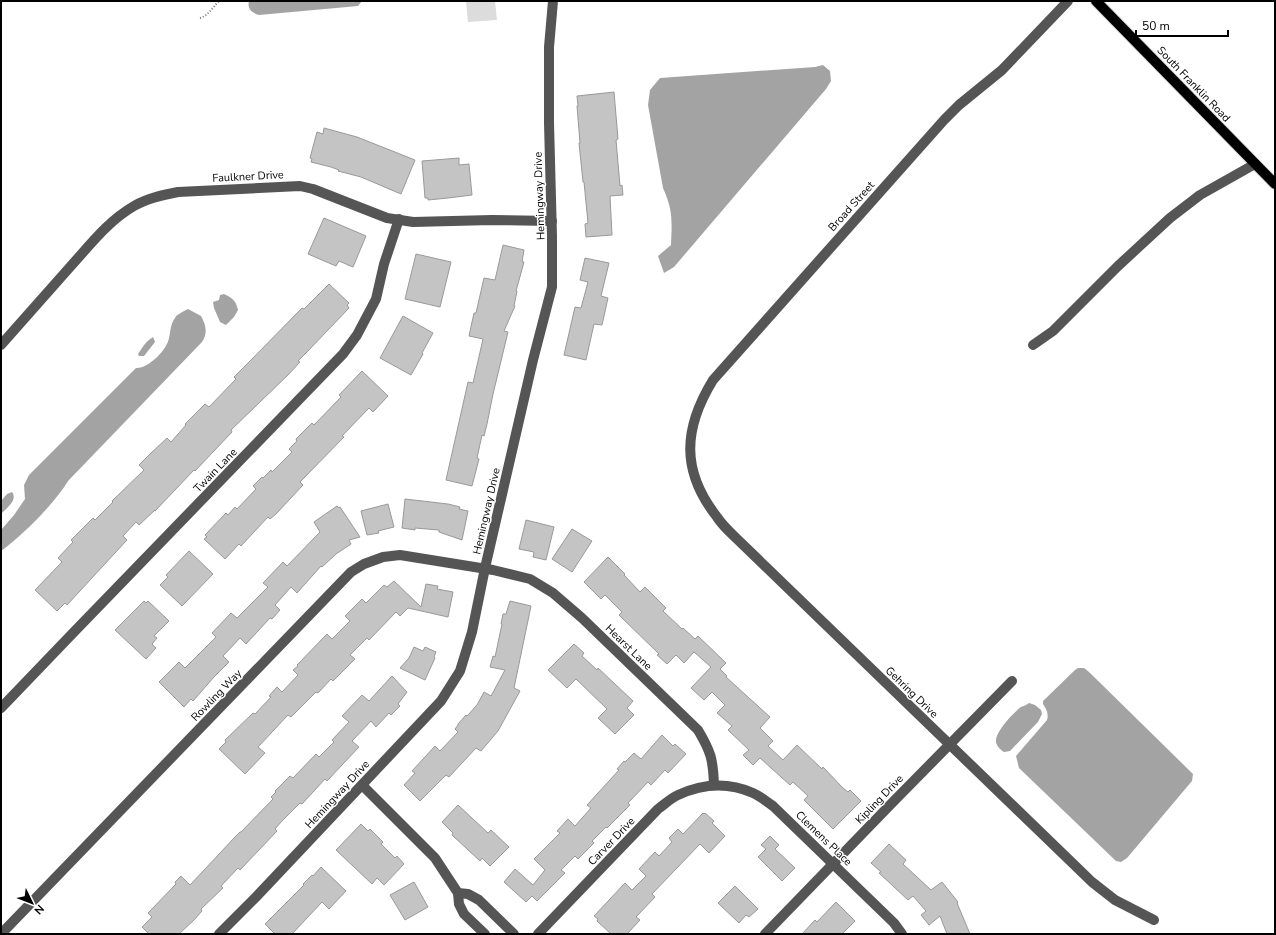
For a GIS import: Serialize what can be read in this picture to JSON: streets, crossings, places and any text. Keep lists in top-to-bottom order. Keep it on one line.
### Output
{"streets":{"main road":["South Franklin Road"],"street":["Faulkner Drive","Hemingway Drive","Broad Street","Twain Lane","Hearst Lane","Gehring Drive","Rowling Way","Kipling Drive","Clemens Place","Carver Drive"]},"crossings":[["Faulkner Drive","Hemingway Drive"],["Faulkner Drive","Twain Lane"],["Hemingway Drive","Hearst Lane"],["Hemingway Drive","Rowling Way"],["Broad Street","Gehring Drive"],["Hearst Lane","Rowling Way"],["Hearst Lane","Clemens Place"],["Hearst Lane","Carver Drive"],["Gehring Drive","Kipling Drive"],["Kipling Drive","Clemens Place"],["Clemens Place","Carver Drive"]],"scale_bar":"50 m","north":"bottom right"}
